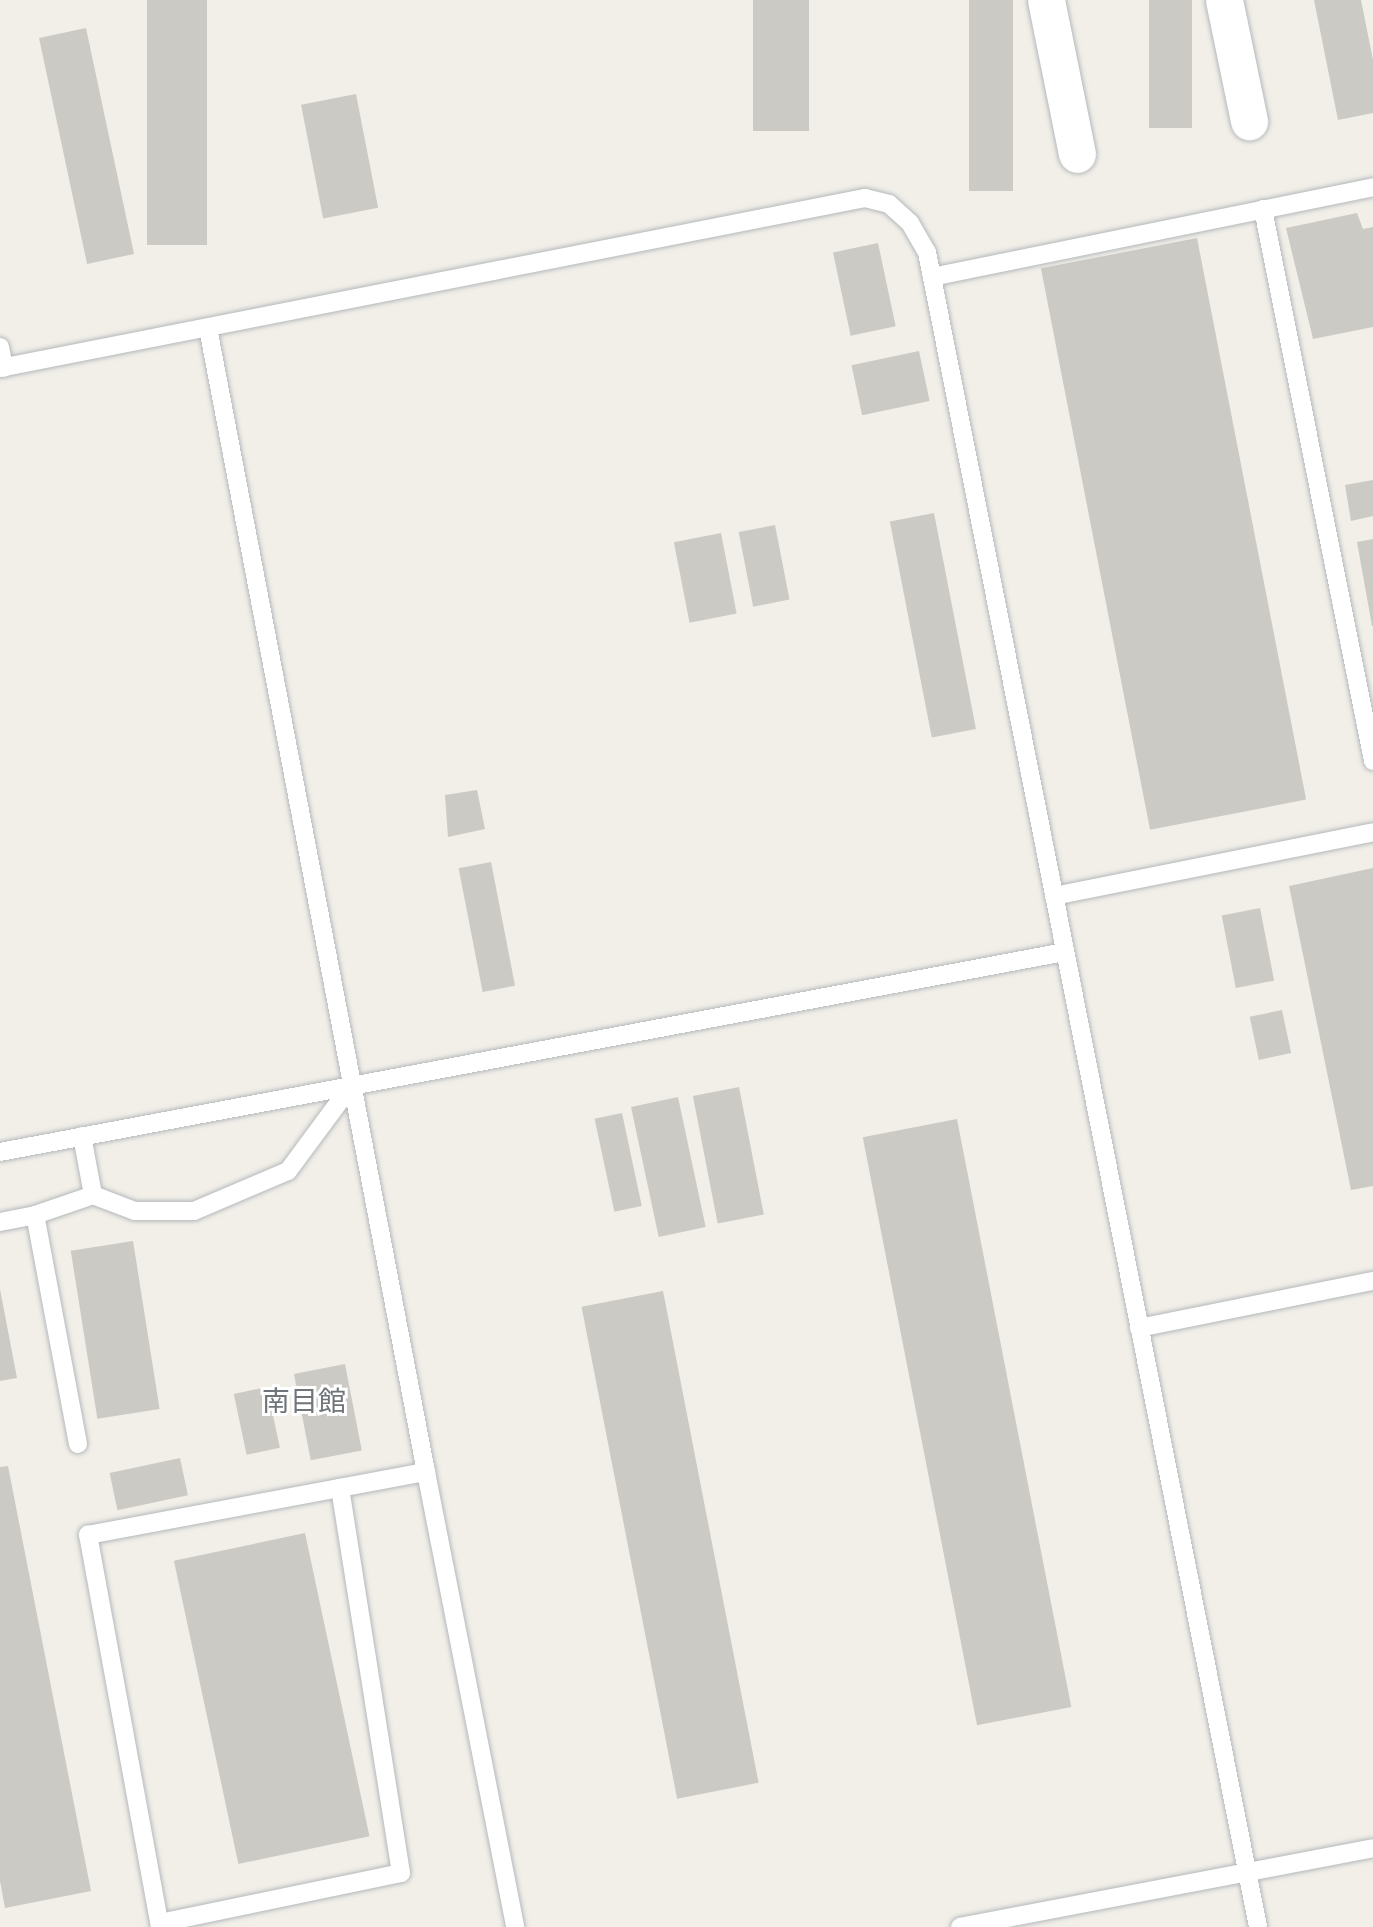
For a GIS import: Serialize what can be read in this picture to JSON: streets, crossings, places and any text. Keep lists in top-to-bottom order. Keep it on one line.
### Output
{"districts":["南目館"]}
